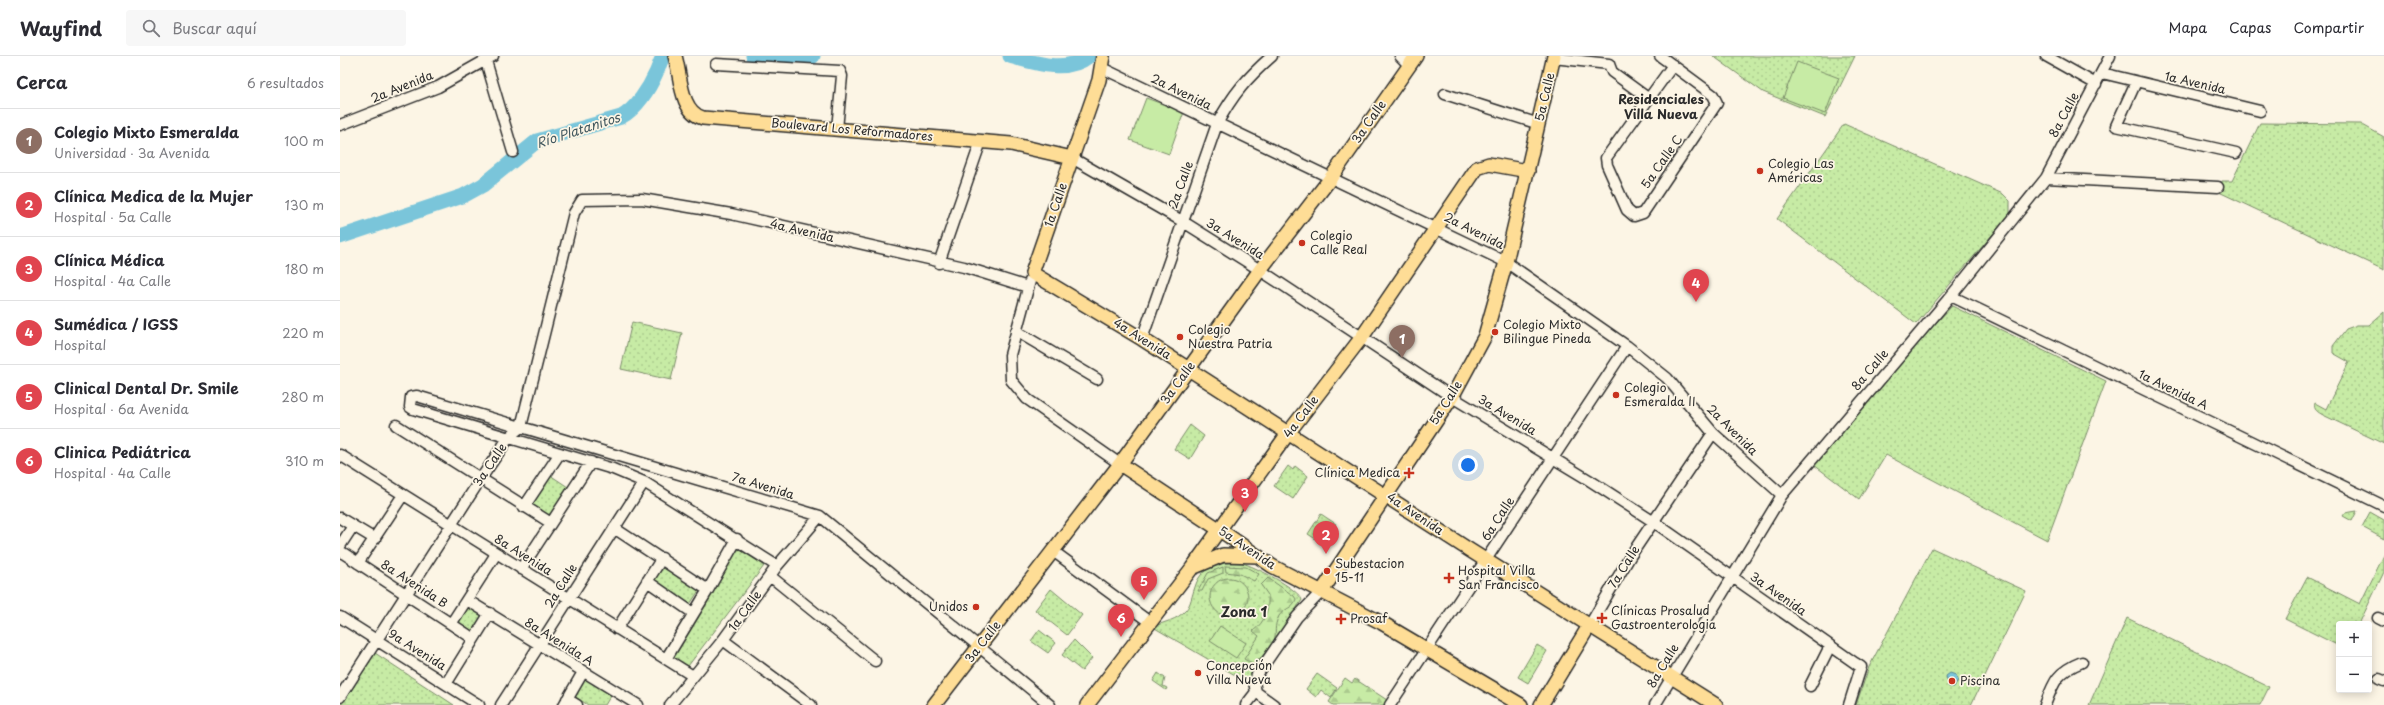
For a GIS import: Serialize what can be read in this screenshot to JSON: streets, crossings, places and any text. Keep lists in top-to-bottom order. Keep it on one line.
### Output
{"streets":{"main road":["5a Calle","3a Calle","Boulevard Los Reformadores","1a Calle","4a Avenida","4a Calle","5a Avenida","7a Calle"],"street":["1a Avenida","2a Avenida","8a Calle","5a Calle C","2a Calle","3a Avenida","1a Avenida A","7a Avenida","6a Calle","8a Avenida","8a Avenida B","8a Avenida A","9a Avenida"]},"crossings":[["1a Avenida","8a Calle"],["2a Avenida","5a Calle"],["2a Avenida","8a Calle"],["2a Avenida","3a Calle"],["2a Avenida","2a Calle"],["2a Avenida","1a Calle"],["2a Avenida","4a Calle"],["2a Avenida","6a Calle"],["2a Avenida","7a Calle"],["5a Calle","4a Avenida"],["5a Calle","3a Avenida"],["5a Calle","4a Calle"],["5a Calle","5a Avenida"],["8a Calle","4a Avenida"],["8a Calle","3a Avenida"],["8a Calle","1a Avenida A"],["3a Calle","4a Avenida"],["3a Calle","3a Avenida"],["3a Calle","7a Avenida"],["3a Calle","5a Avenida"],["3a Calle","8a Avenida"],["3a Calle","8a Avenida B"],["3a Calle","9a Avenida"],["Boulevard Los Reformadores","1a Calle"],["Boulevard Los Reformadores","3a Avenida"],["2a Calle","4a Avenida"],["2a Calle","3a Avenida"],["2a Calle","8a Avenida"],["2a Calle","8a Avenida A"],["1a Calle","4a Avenida"],["1a Calle","3a Avenida"],["1a Calle","7a Avenida"],["1a Calle","5a Avenida"],["1a Calle","8a Avenida"],["4a Avenida","4a Calle"],["4a Avenida","7a Avenida"],["4a Avenida","6a Calle"],["4a Avenida","7a Calle"],["3a Avenida","4a Calle"],["3a Avenida","6a Calle"],["3a Avenida","7a Calle"],["4a Calle","5a Avenida"],["6a Calle","5a Avenida"]],"districts":["Residenciales Villa Nueva","Zona 1"],"water":["Río Platanitos"],"places":{"other":["Colegio Las Américas","Colegio Calle Real","Colegio Mixto Bilingue Pineda","Colegio Nuestra Patria","Colegio Esmeralda II","Subestacion 15-11","Unidos","Concepción Villa Nueva","Piscina"],"health":["Clínica Medica","Hospital Villa San Francisco","Clínicas Prosalud Gastroenterologia","Prosaf"]},"page":{"header":"Wayfind","search":"Buscar aquí","nav":["Mapa","Capas","Compartir"],"heading":["Cerca","6 resultados"],"list":[{"mark":"1","name":"Colegio Mixto Esmeralda","note":"Universidad · 3a Avenida","value":"100 m"},{"mark":"2","name":"Clínica Medica de la Mujer","note":"Hospital · 5a Calle","value":"130 m"},{"mark":"3","name":"Clínica Médica","note":"Hospital · 4a Calle","value":"180 m"},{"mark":"4","name":"Sumédica / IGSS","note":"Hospital","value":"220 m"},{"mark":"5","name":"Clinical Dental Dr. Smile","note":"Hospital · 6a Avenida","value":"280 m"},{"mark":"6","name":"Clinica Pediátrica","note":"Hospital · 4a Calle","value":"310 m"}],"pins":["4","1","3","2","5","6"],"map_buttons":["+","−"]}}
